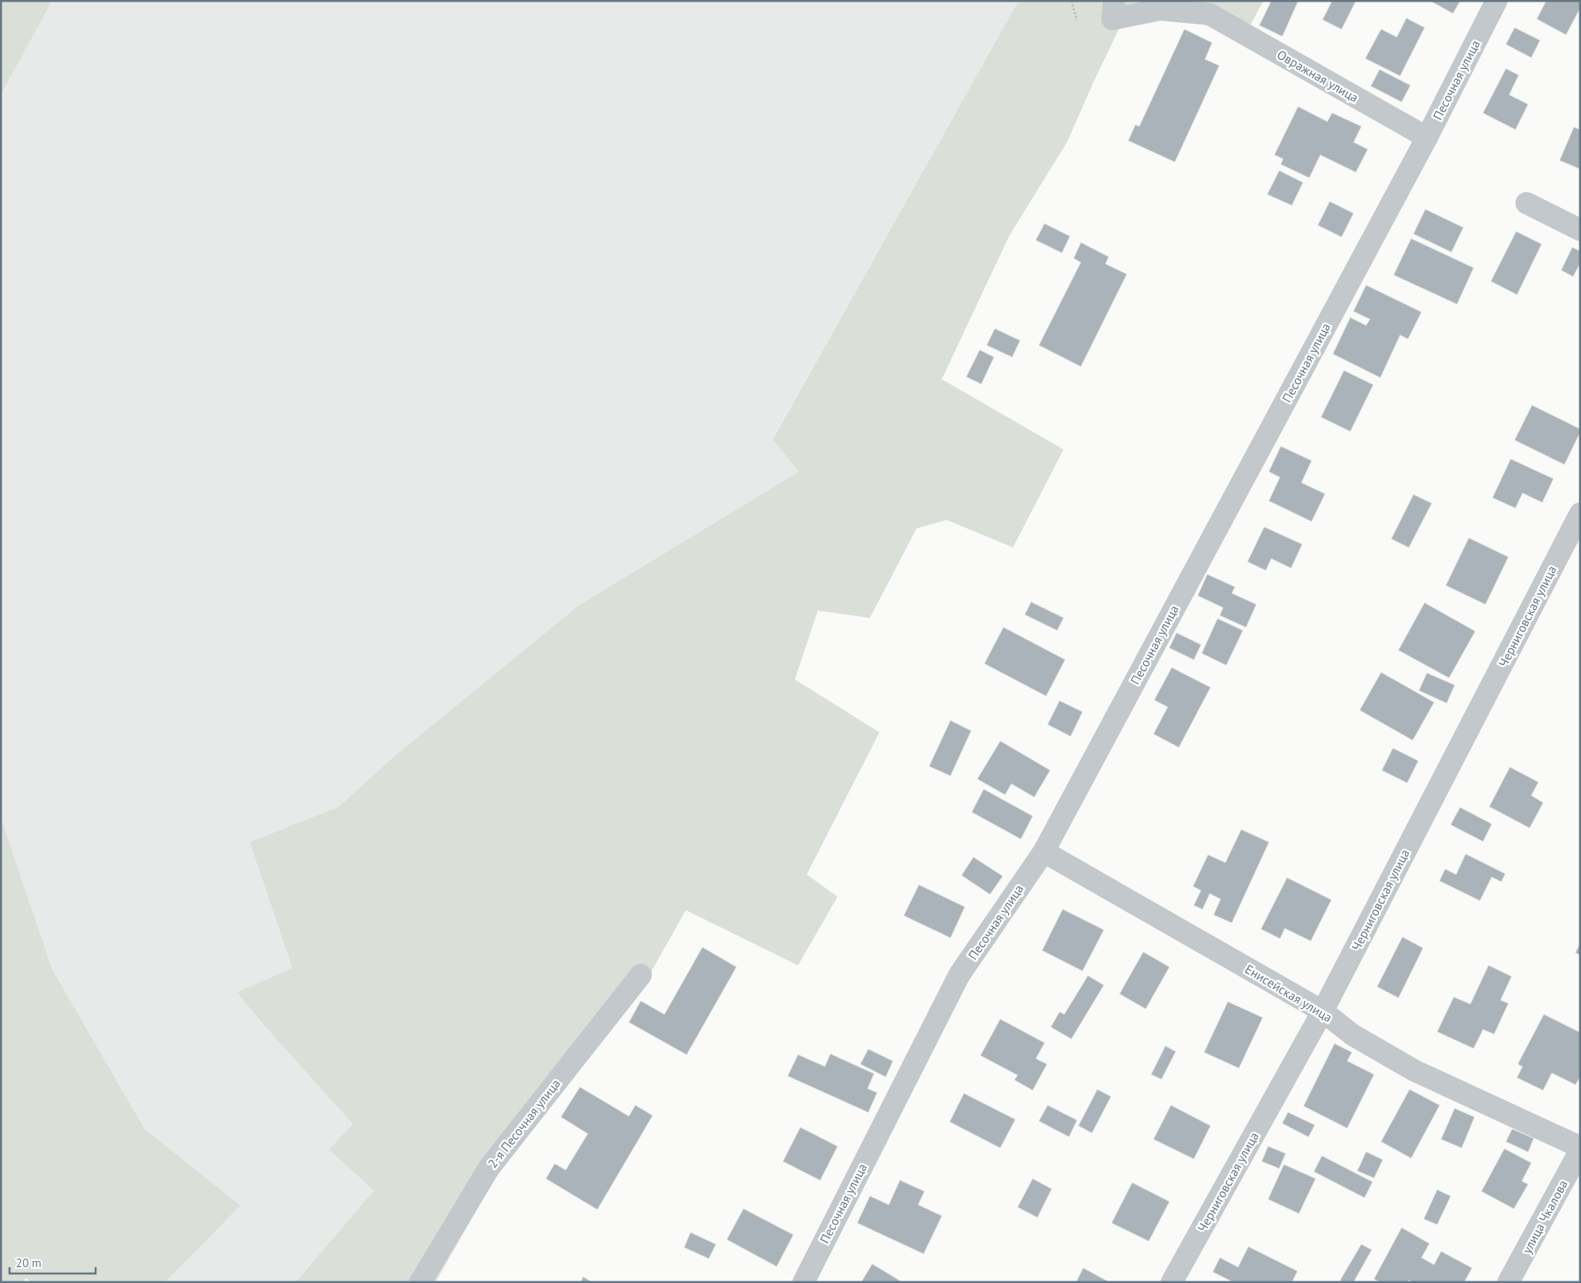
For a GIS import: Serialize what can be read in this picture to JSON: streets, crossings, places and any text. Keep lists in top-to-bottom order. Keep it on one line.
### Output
{"streets":{"street":["Овражная улица","Песочная улица","Черниговская улица","Енисейская улица","2-я Песочная улица","улица Чкалова"]},"crossings":[["Овражная улица","Песочная улица"],["Песочная улица","Енисейская улица"],["Черниговская улица","Енисейская улица"]],"scale_bar":"20 m"}
